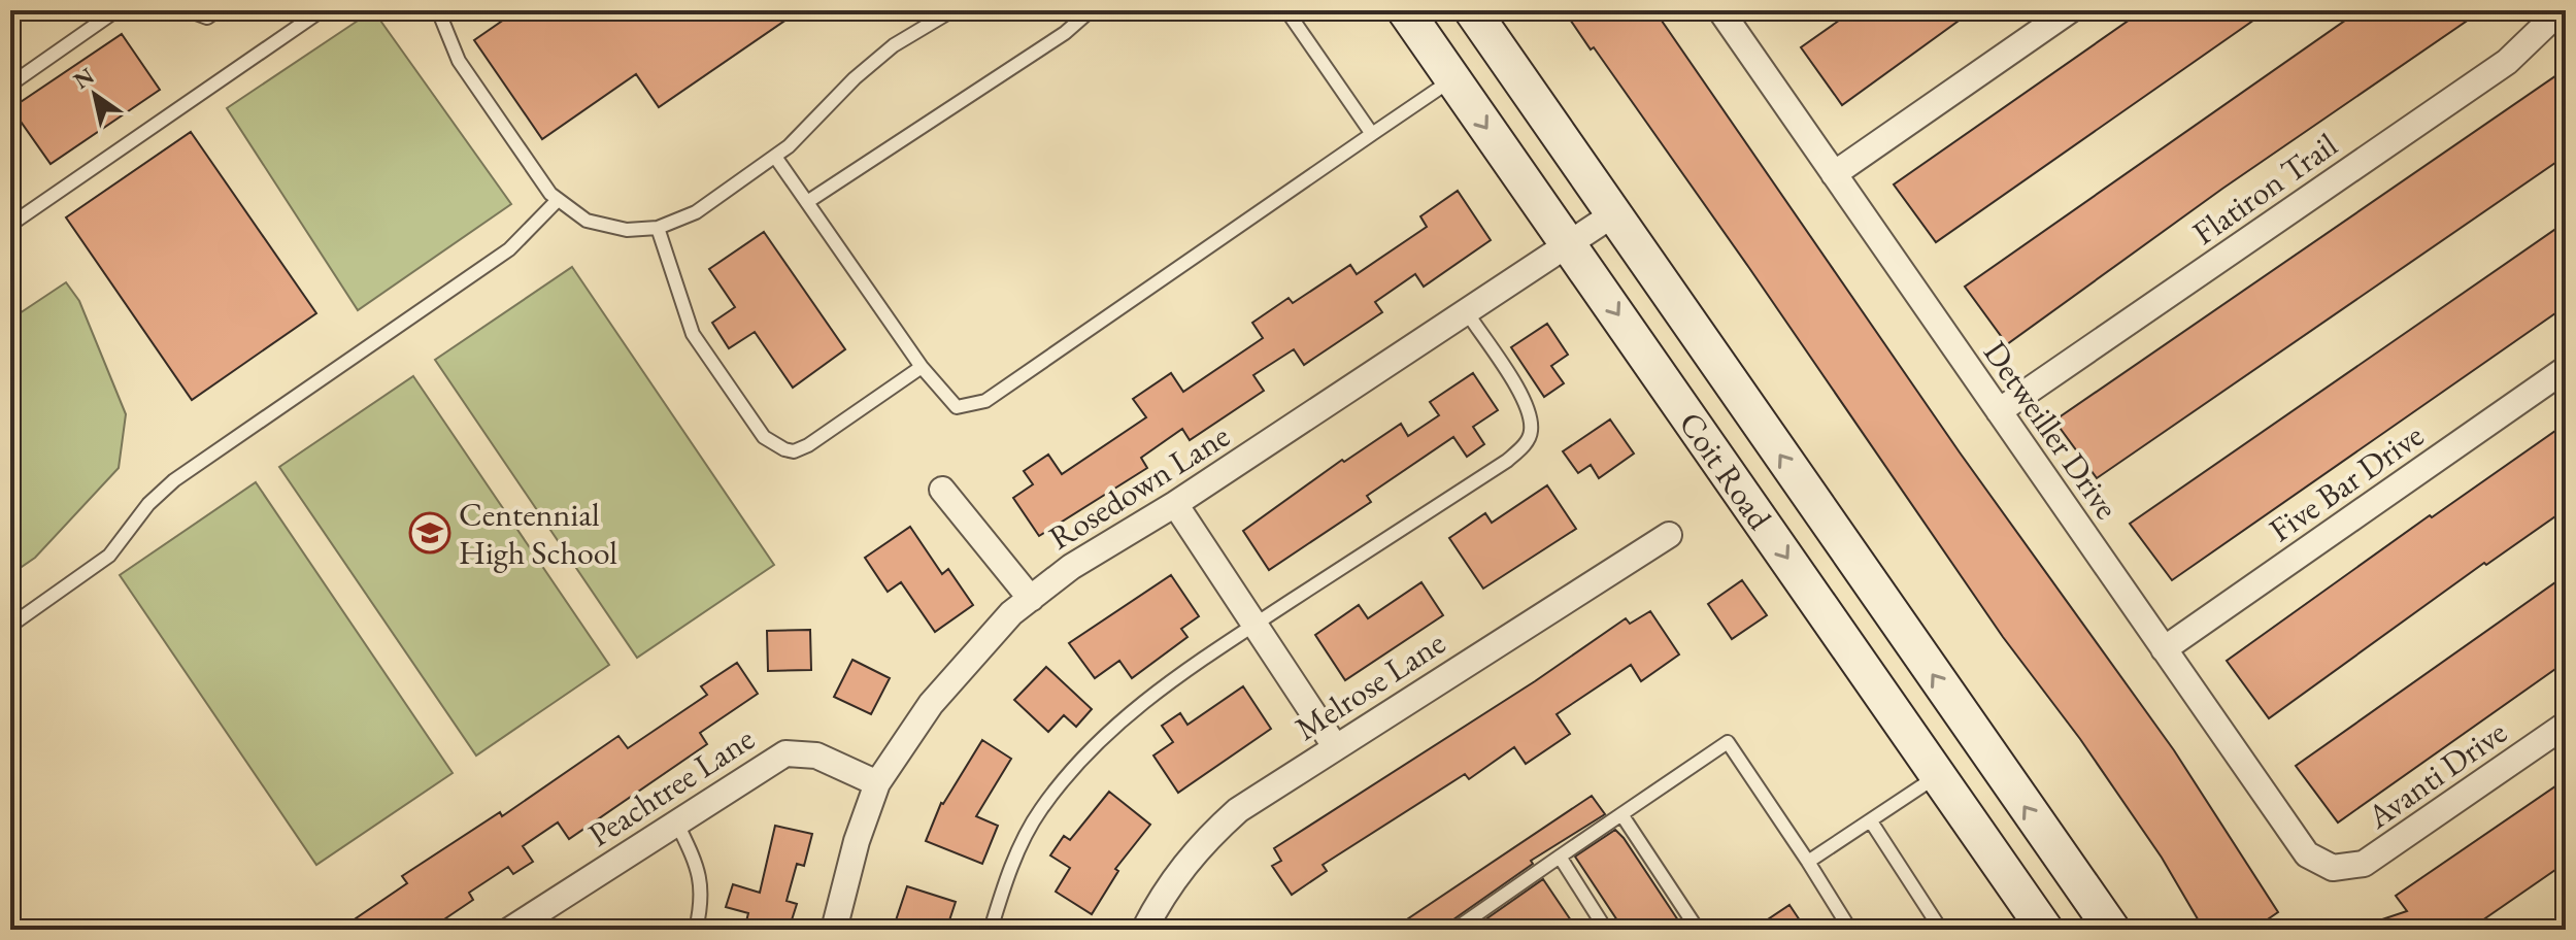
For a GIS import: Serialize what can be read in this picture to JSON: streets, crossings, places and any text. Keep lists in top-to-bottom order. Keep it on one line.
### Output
{"streets":{"main road":["Coit Road"],"street":["Flatiron Trail","Detweiller Drive","Five Bar Drive","Rosedown Lane","Melrose Lane","Avanti Drive","Peachtree Lane"]},"crossings":[["Flatiron Trail","Detweiller Drive"],["Detweiller Drive","Five Bar Drive"],["Detweiller Drive","Avanti Drive"],["Coit Road","Rosedown Lane"],["Rosedown Lane","Peachtree Lane"]],"places":{"school or university":["Centennial High School"]},"north":"top left"}
